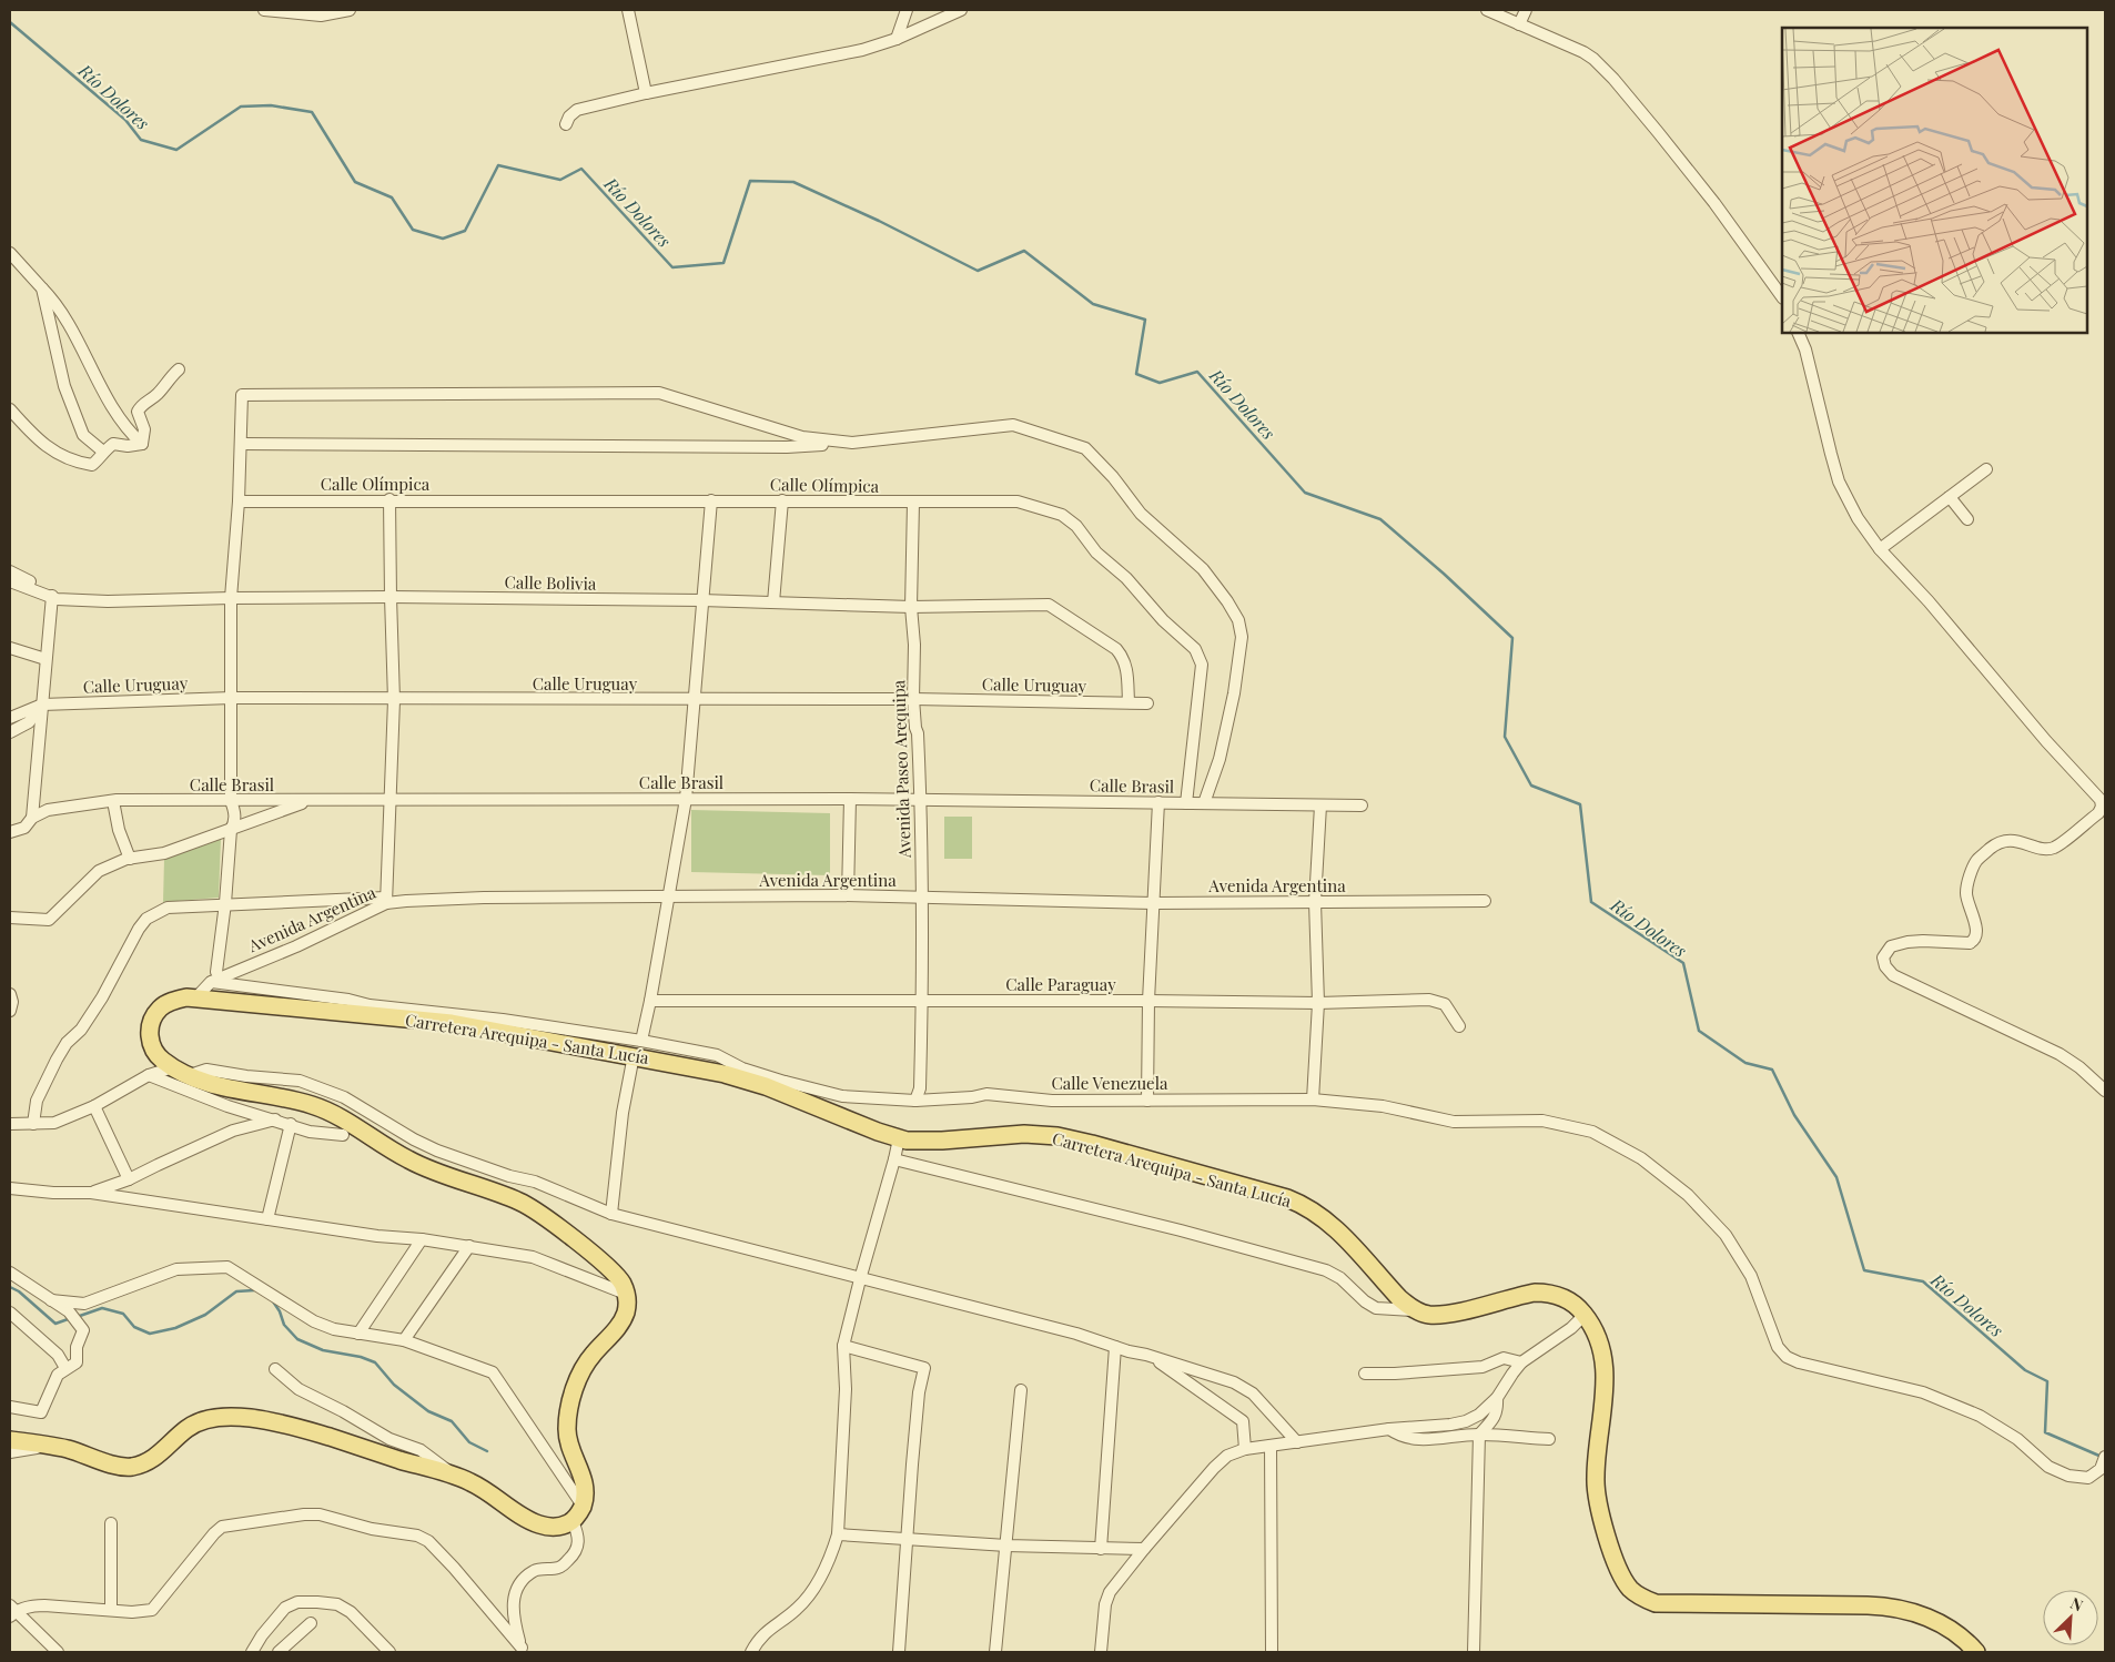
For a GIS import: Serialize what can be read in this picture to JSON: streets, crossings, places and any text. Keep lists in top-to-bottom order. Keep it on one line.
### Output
{"streets":{"main road":["Carretera Arequipa - Santa Lucía"],"street":["Calle Olímpica","Calle Bolivia","Calle Uruguay","Avenida Paseo Arequipa","Calle Brasil","Avenida Argentina","Calle Paraguay","Calle Venezuela"]},"crossings":[["Calle Olímpica","Avenida Paseo Arequipa"],["Calle Olímpica","Calle Brasil"],["Calle Bolivia","Calle Uruguay"],["Calle Bolivia","Avenida Paseo Arequipa"],["Calle Uruguay","Avenida Paseo Arequipa"],["Avenida Paseo Arequipa","Calle Brasil"],["Avenida Paseo Arequipa","Avenida Argentina"],["Avenida Paseo Arequipa","Calle Paraguay"],["Avenida Paseo Arequipa","Calle Venezuela"],["Avenida Argentina","Carretera Arequipa - Santa Lucía"],["Carretera Arequipa - Santa Lucía","Calle Venezuela"]],"water":["Río Dolores"],"north":"top right"}
